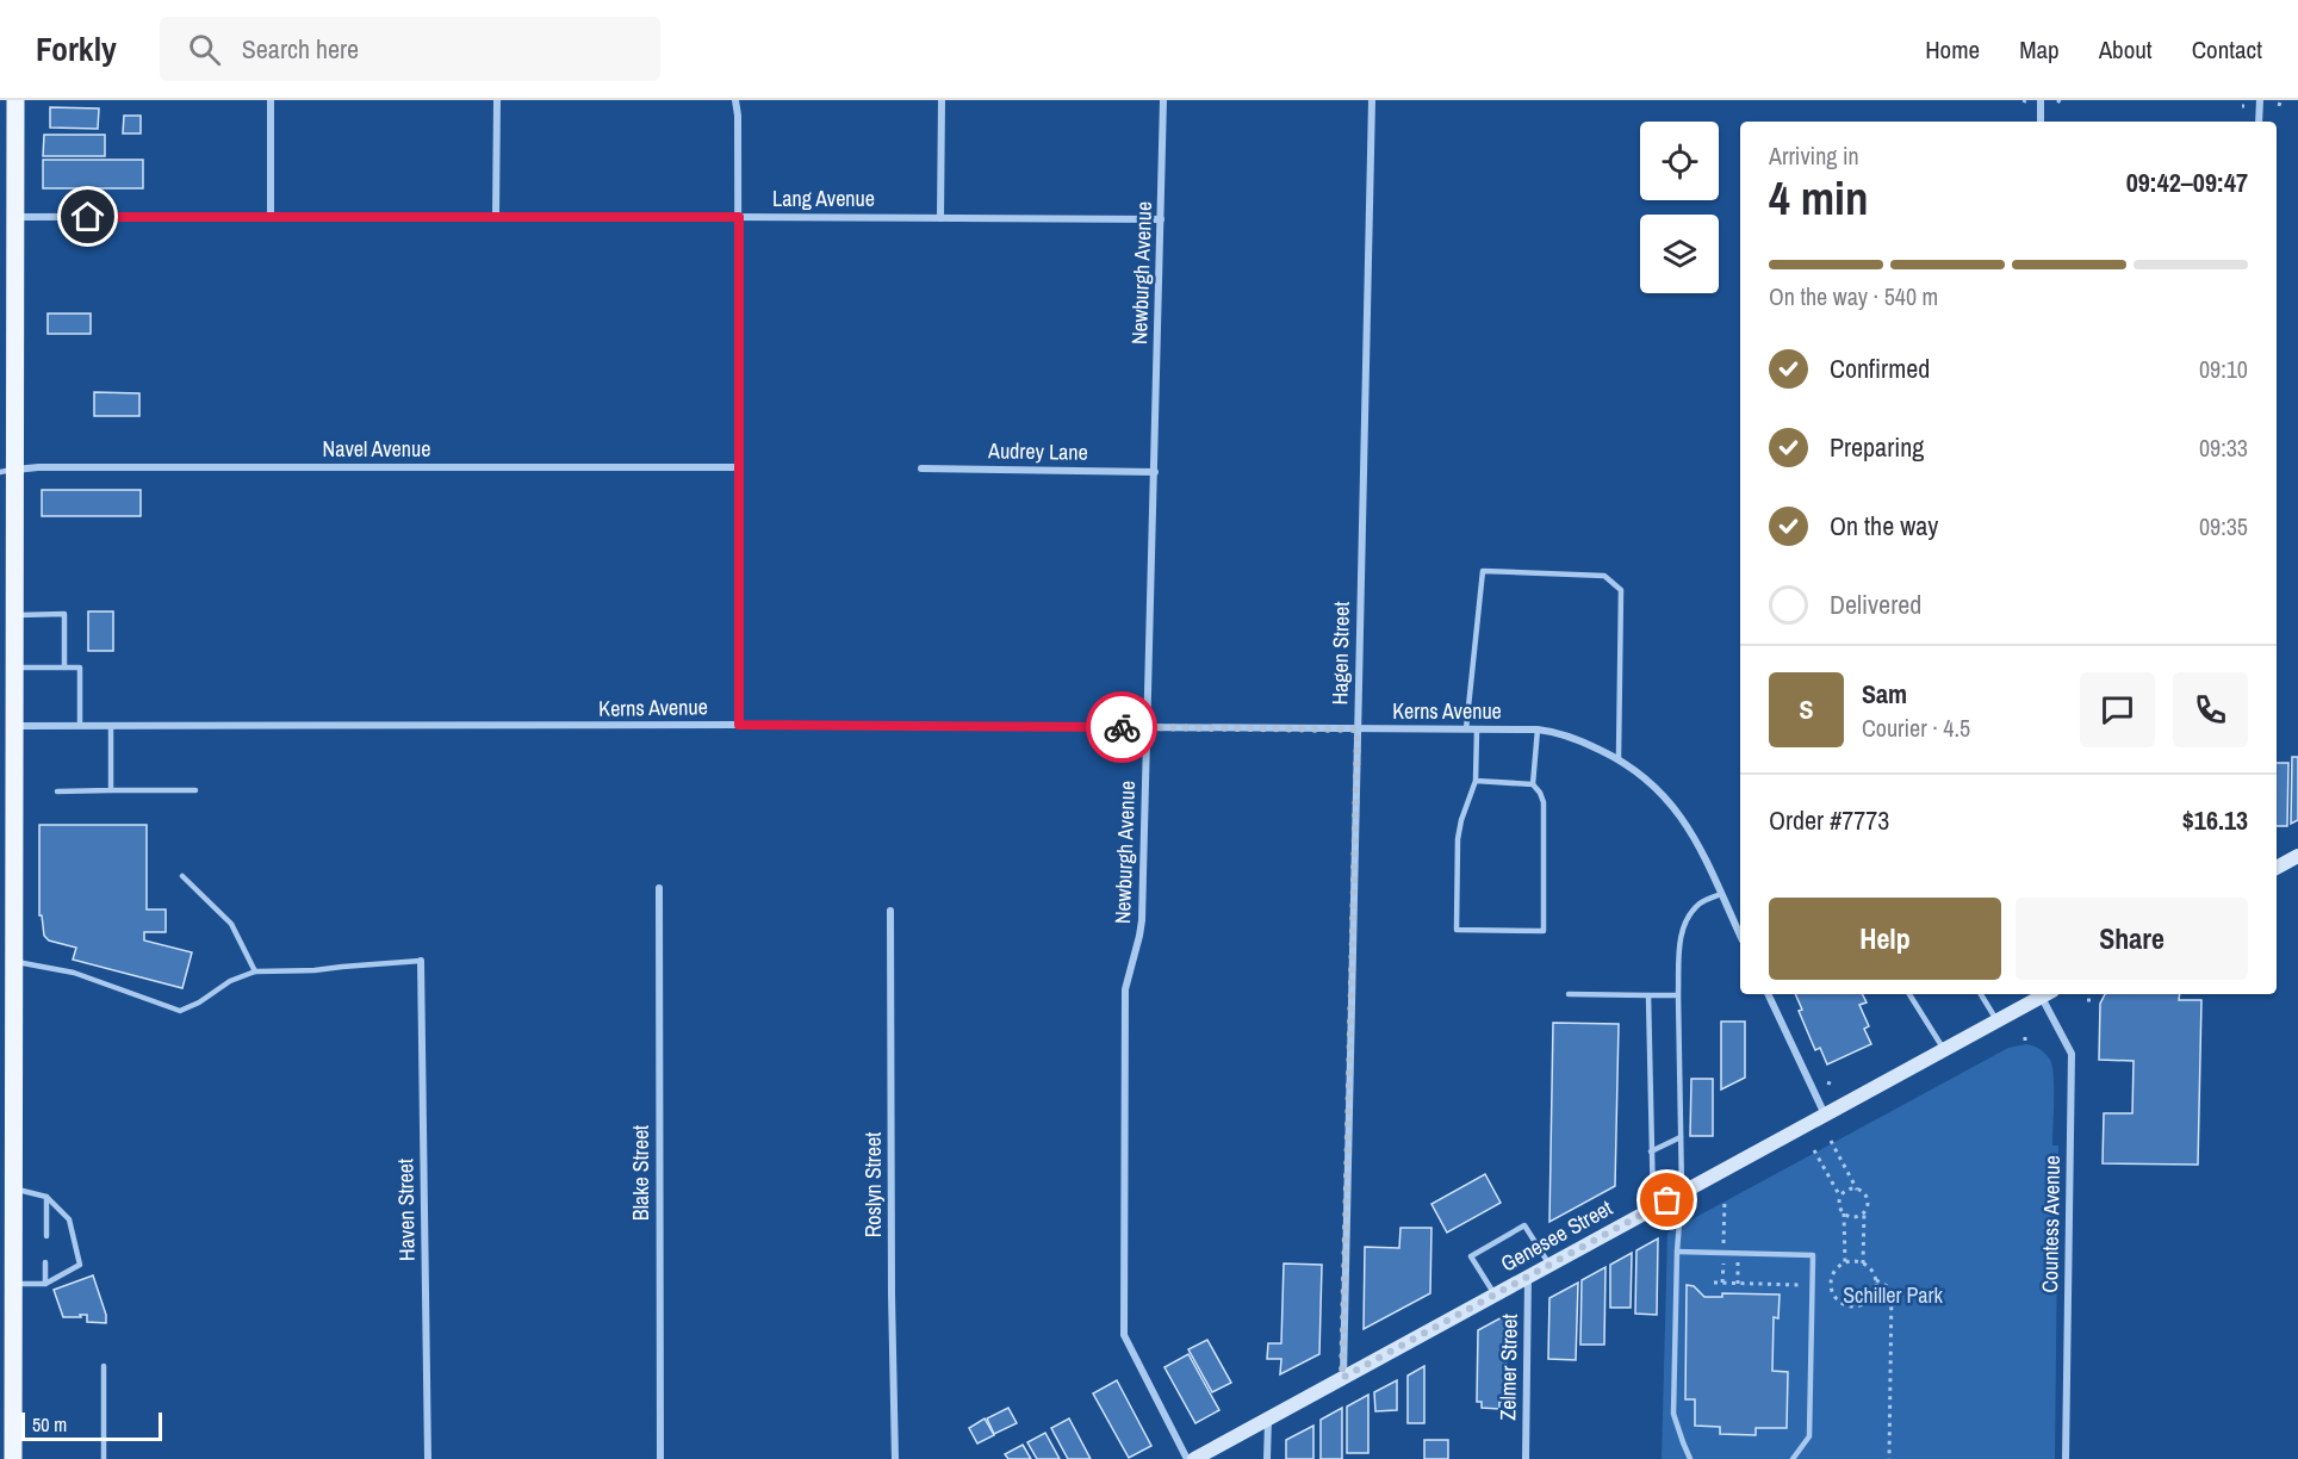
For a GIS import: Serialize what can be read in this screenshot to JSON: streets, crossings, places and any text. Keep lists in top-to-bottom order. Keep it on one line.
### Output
{"streets":{"main road":["Genesee Street"],"street":["Lang Avenue","Newburgh Avenue","Navel Avenue","Audrey Lane","Hagen Street","Kerns Avenue","Blake Street","Roslyn Street","Haven Street","Countess Avenue","Zelmer Street"]},"crossings":[["Lang Avenue","Newburgh Avenue"],["Newburgh Avenue","Audrey Lane"],["Newburgh Avenue","Kerns Avenue"],["Hagen Street","Kerns Avenue"],["Hagen Street","Genesee Street"],["Genesee Street","Zelmer Street"]],"parks":["Schiller Park"],"scale_bar":"50 m","page":{"header":"Forkly","search":"Search here","nav":["Home","Map","About","Contact"],"heading":["4 min","Arriving in","09:42–09:47"],"panel":["Sam","Courier · 4.5","Order #7773","$16.13"],"bar":"On the way · 540 m","list":[["Confirmed","09:10"],["Preparing","09:33"],["On the way","09:35"],"Delivered"],"round":"S","buttons":["Help","Share"],"scale":"50 m"}}
